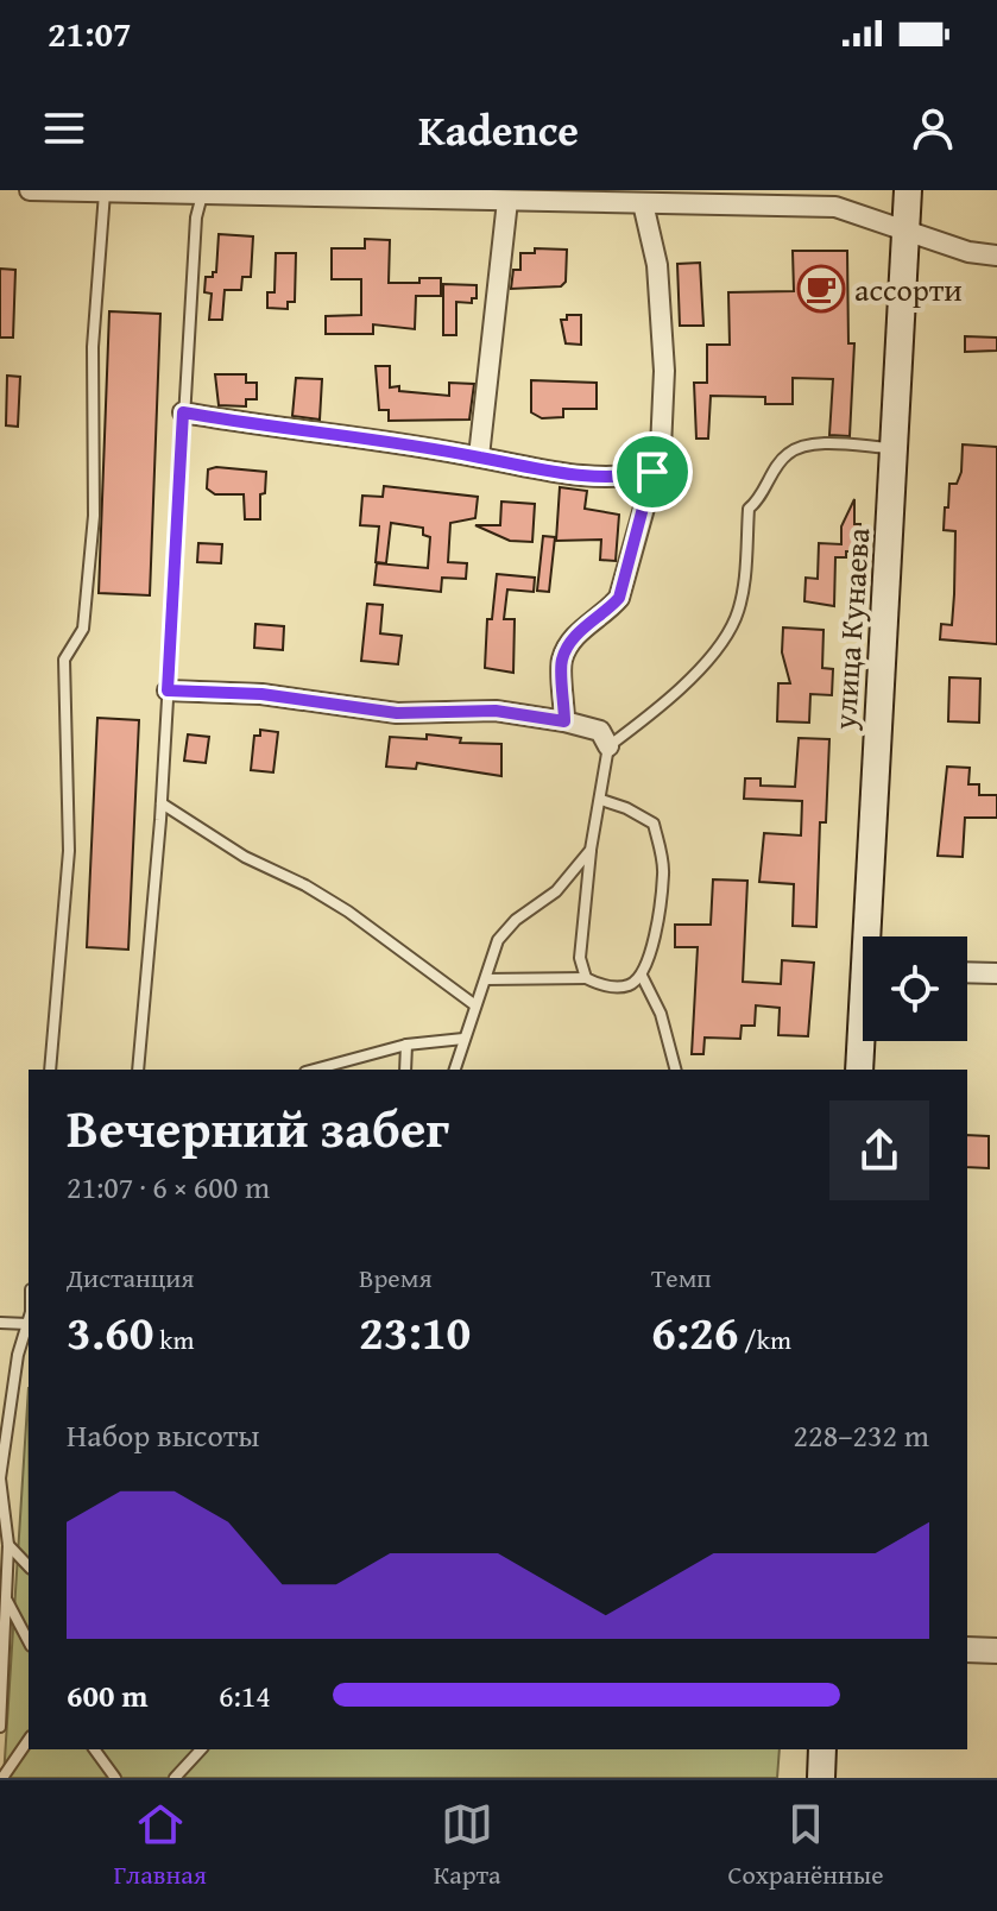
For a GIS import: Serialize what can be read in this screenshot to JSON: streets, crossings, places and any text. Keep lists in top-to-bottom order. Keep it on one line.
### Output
{"streets":{"main road":["улица Кунаева"]},"places":{"cafe":["ассорти"]},"page":{"status":"21:07","header":"Kadence","heading":["Вечерний забег","21:07 · 6 × 600 m"],"stats":[["Дистанция","3.60 km"],["Время","23:10"],["Темп","6:26 /km"]],"chart":["Набор высоты","228–232 m"],"list":[{"name":"600 m","note":"6:14"}],"tabs":["Главная","Карта","Сохранённые"]}}
